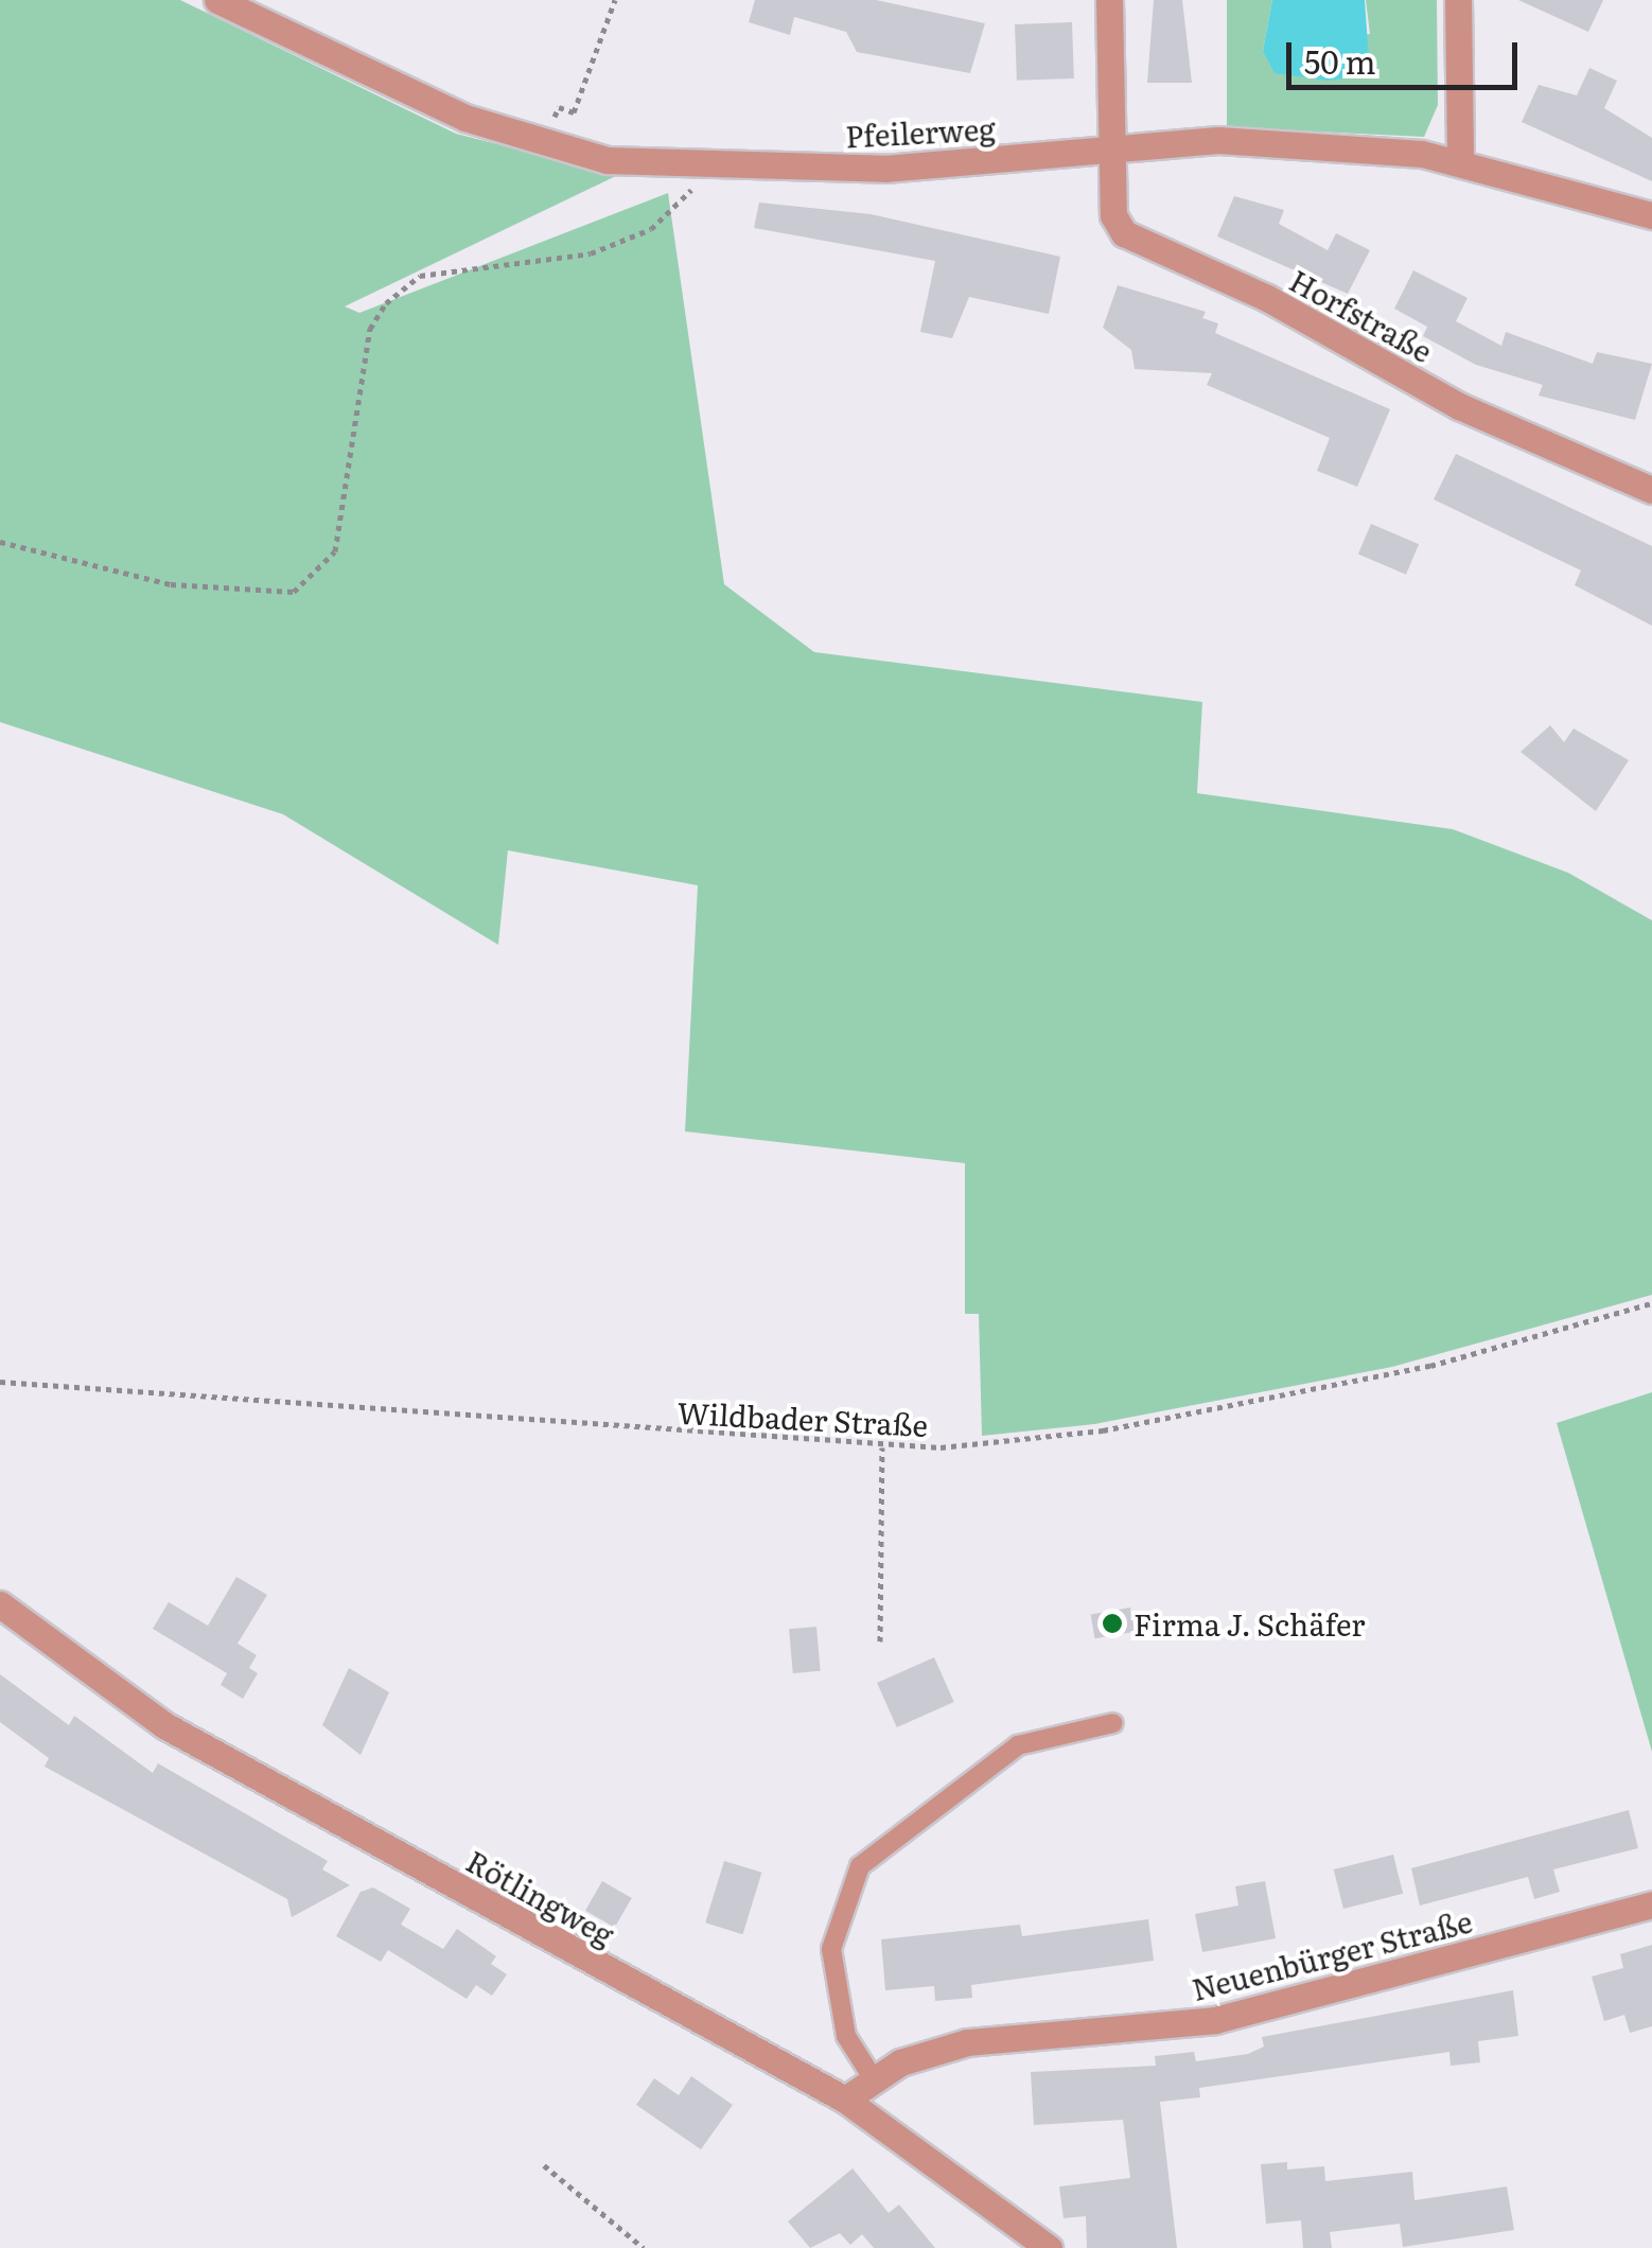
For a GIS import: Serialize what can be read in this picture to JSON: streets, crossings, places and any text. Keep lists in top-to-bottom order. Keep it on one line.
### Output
{"streets":{"street":["Pfeilerweg","Horfstraße","Rötlingweg","Neuenbürger Straße"],"path":["Wildbader Straße"]},"crossings":[["Pfeilerweg","Horfstraße"],["Rötlingweg","Neuenbürger Straße"]],"places":["Firma J. Schäfer"],"scale_bar":"50 m"}
